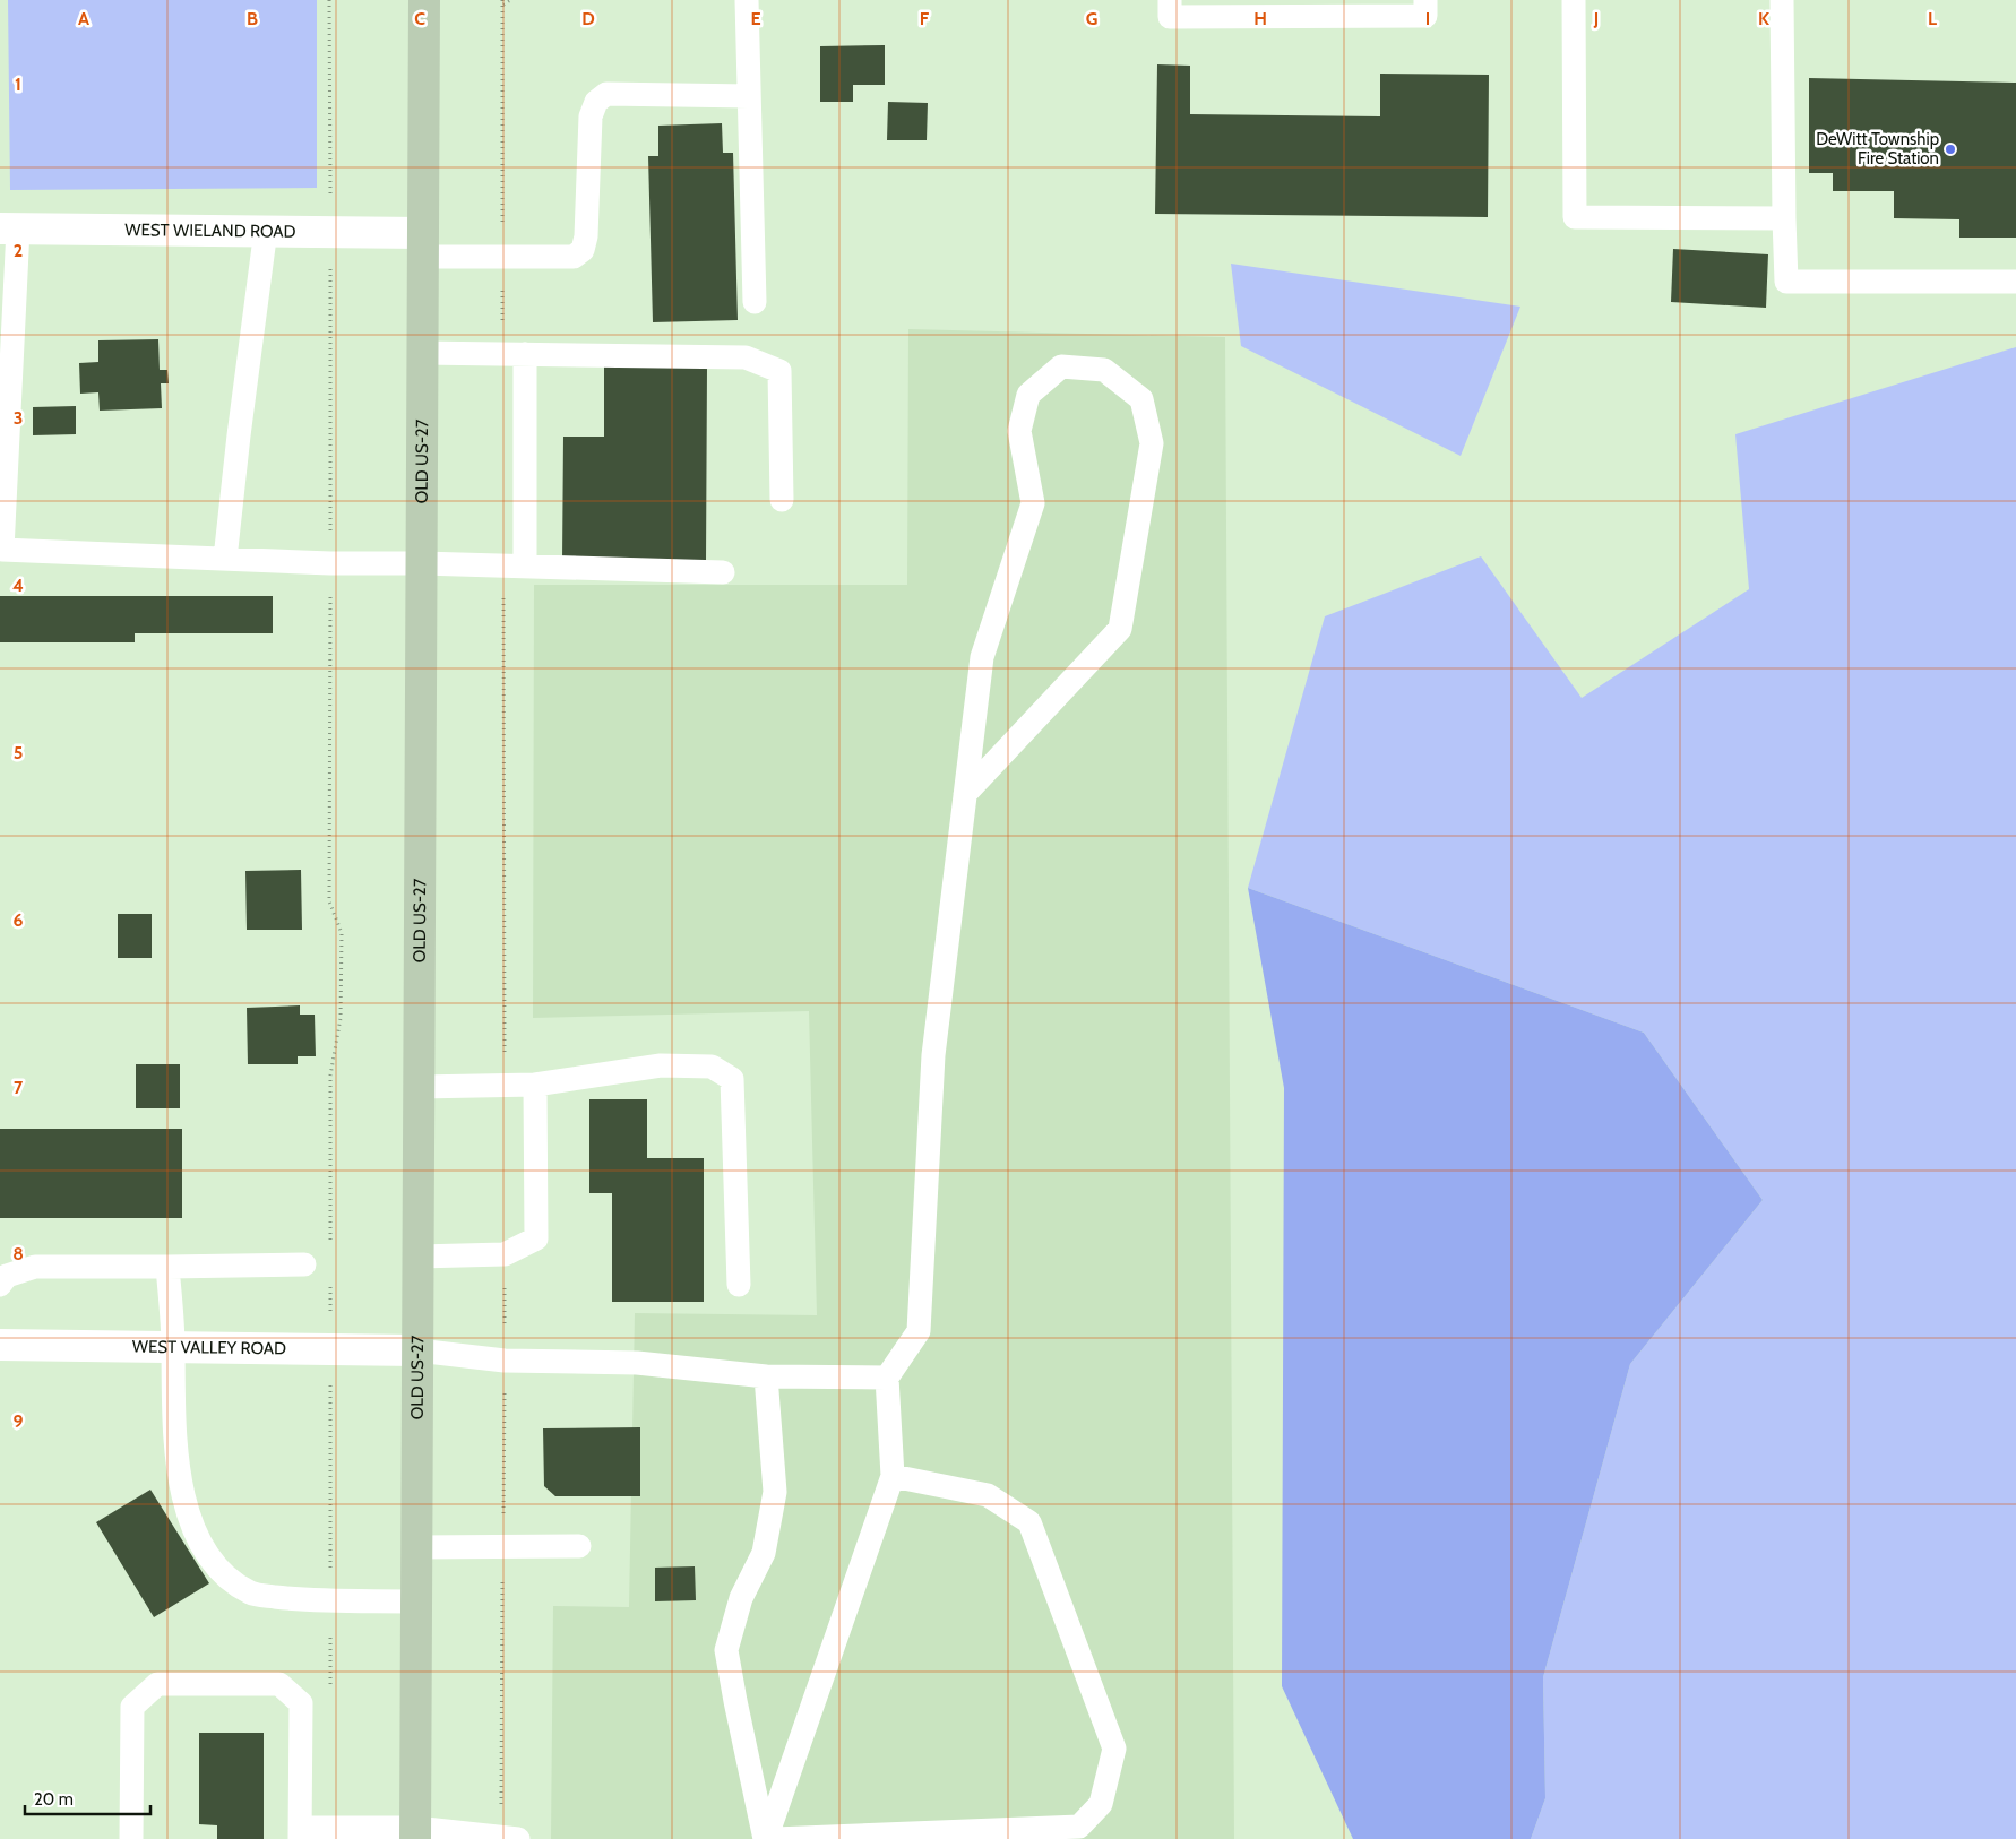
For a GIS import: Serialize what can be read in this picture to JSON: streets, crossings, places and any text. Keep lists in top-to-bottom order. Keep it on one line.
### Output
{"streets":{"main road":["OLD US-27"],"street":["WEST WIELAND ROAD","WEST VALLEY ROAD"]},"crossings":[["WEST WIELAND ROAD","OLD US-27"],["OLD US-27","WEST VALLEY ROAD"]],"places":["DeWitt Township Fire Station"],"scale_bar":"20 m","grid":{"columns":["A","B","C","D","E","F","G","H","I","J","K","L"],"rows":["1","2","3","4","5","6","7","8","9"]}}
